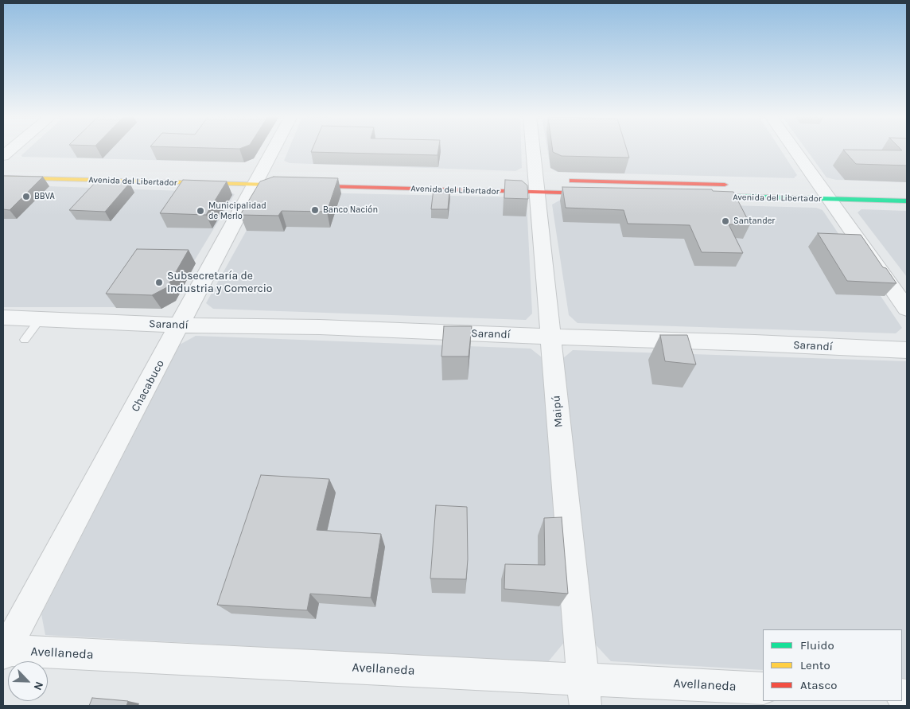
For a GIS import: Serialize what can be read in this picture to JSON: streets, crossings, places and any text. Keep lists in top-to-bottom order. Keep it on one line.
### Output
{"streets":{"main road":["Avenida del Libertador"],"street":["Sarandí","Chacabuco","Maipú","Avellaneda"]},"crossings":[["Avenida del Libertador","Chacabuco"],["Avenida del Libertador","Maipú"],["Sarandí","Chacabuco"],["Sarandí","Maipú"],["Chacabuco","Avellaneda"],["Maipú","Avellaneda"]],"places":["BBVA","Banco Nación","Municipalidad de Merlo","Santander","Subsecretaría de Industria y Comercio"],"legend":["Fluido","Lento","Atasco"],"north":"bottom right"}
